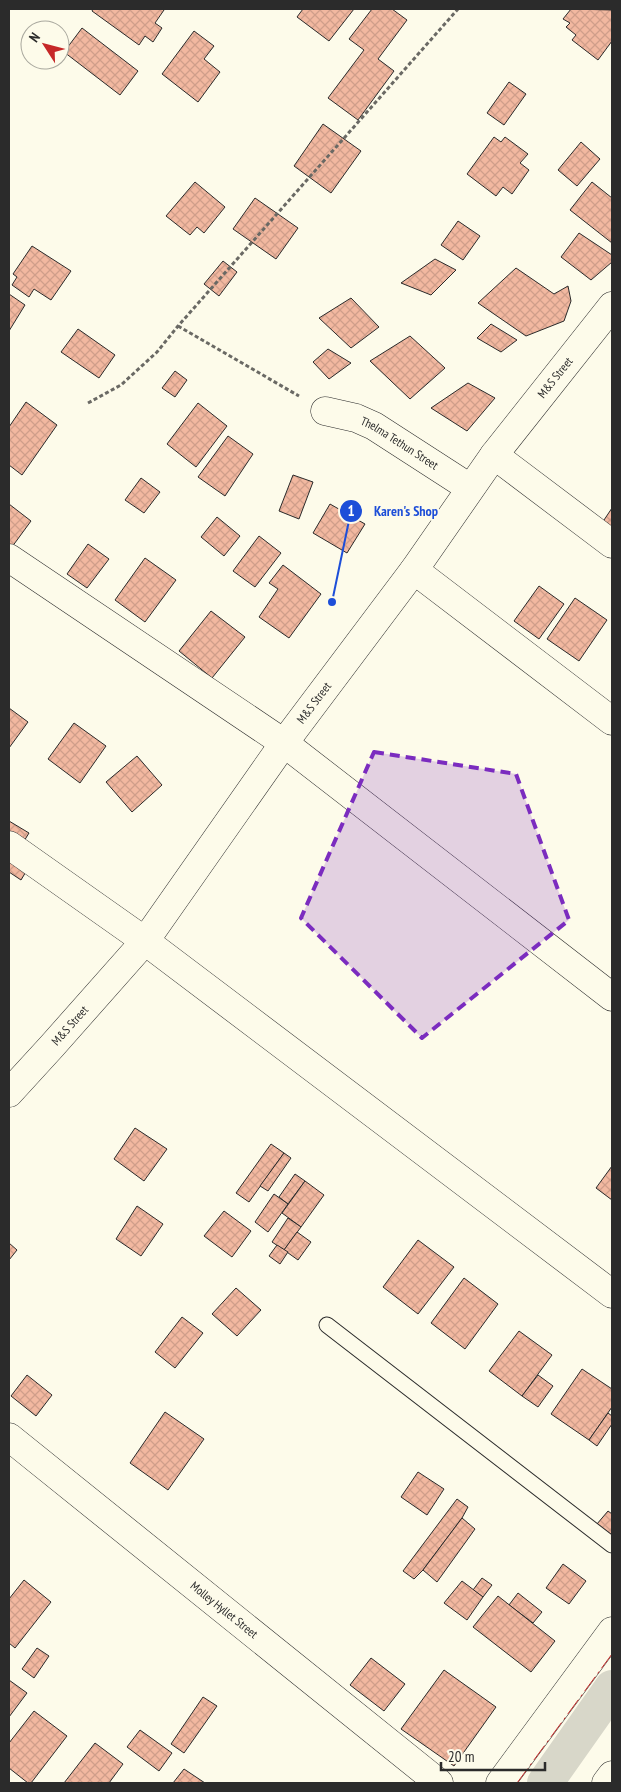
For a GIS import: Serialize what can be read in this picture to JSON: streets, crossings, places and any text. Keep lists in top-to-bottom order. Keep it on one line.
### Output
{"streets":{"street":["M&S Street","Thelma Tethun Street","Molley Hyllet Street"]},"crossings":[["M&S Street","Thelma Tethun Street"]],"places":["Karen's Shop"],"scale_bar":"20 m","north":"top left"}
